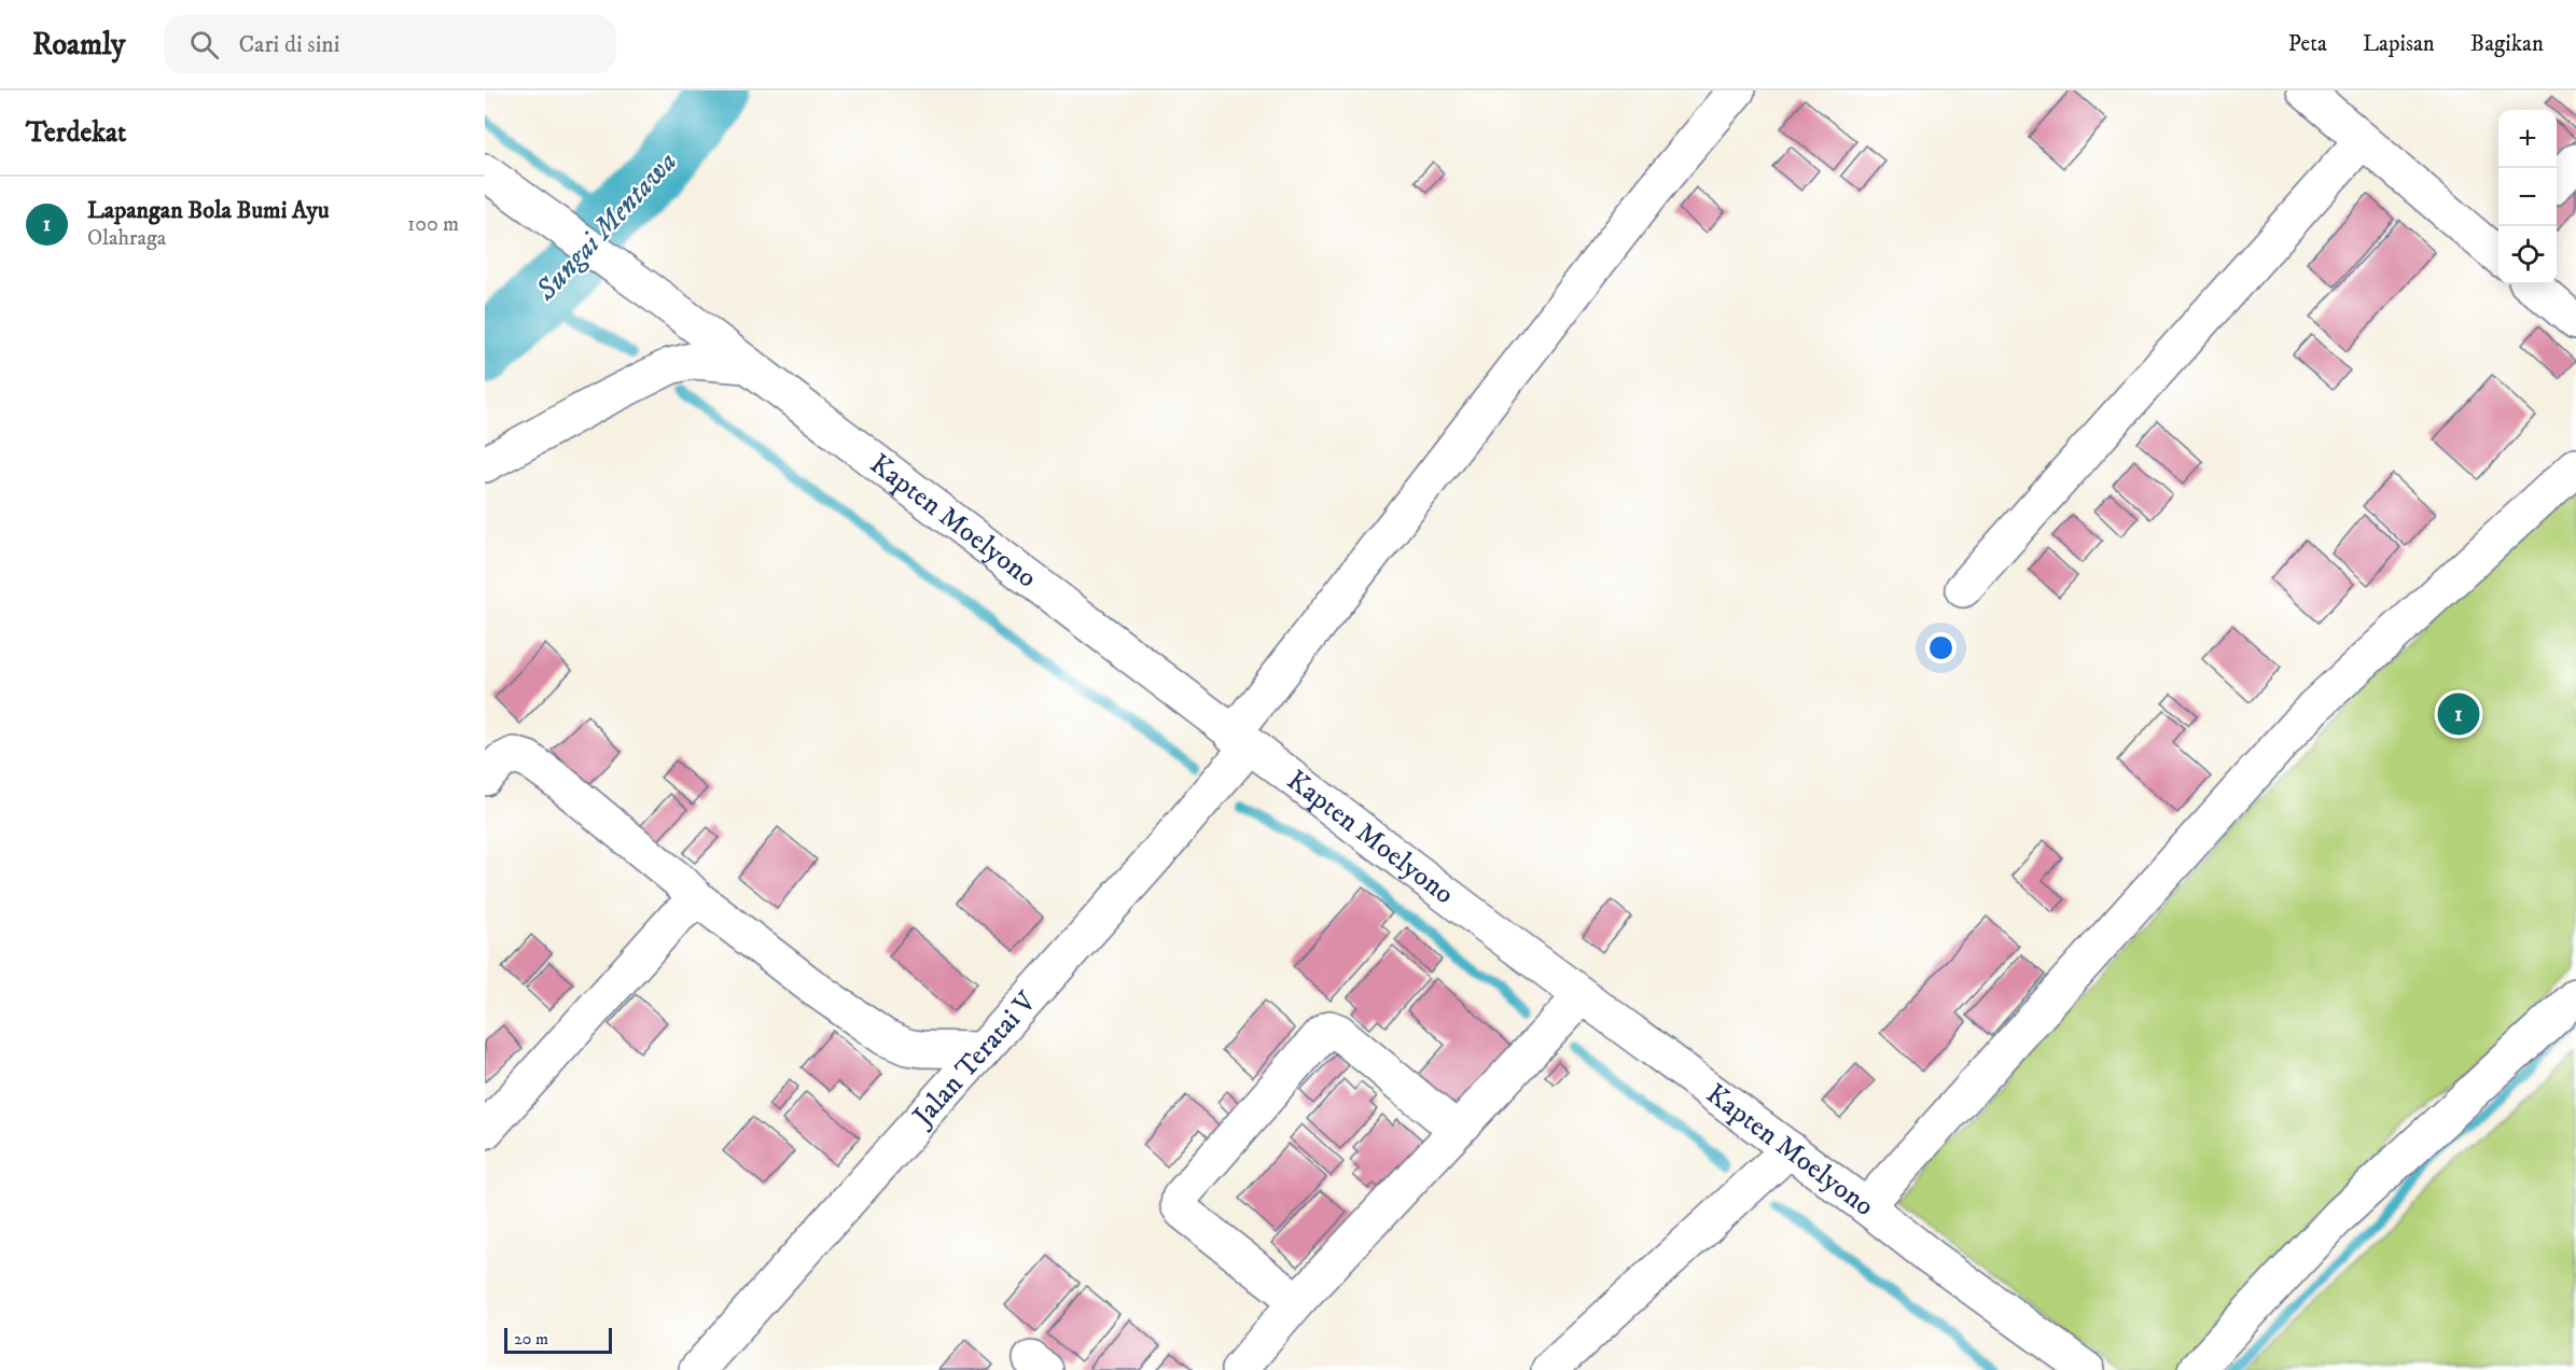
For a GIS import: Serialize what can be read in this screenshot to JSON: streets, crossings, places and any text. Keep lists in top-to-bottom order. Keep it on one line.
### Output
{"streets":{"street":["Kapten Moelyono","Jalan Teratai V"]},"crossings":[["Kapten Moelyono","Jalan Teratai V"]],"water":["Sungai Mentawa"],"scale_bar":"20 m","page":{"header":"Roamly","search":"Cari di sini","nav":["Peta","Lapisan","Bagikan"],"heading":"Terdekat","map_buttons":["+","−"],"list":[{"mark":"1","name":"Lapangan Bola Bumi Ayu","note":"Olahraga","value":"100 m"}],"pins":"1","scale":"20 m"}}
